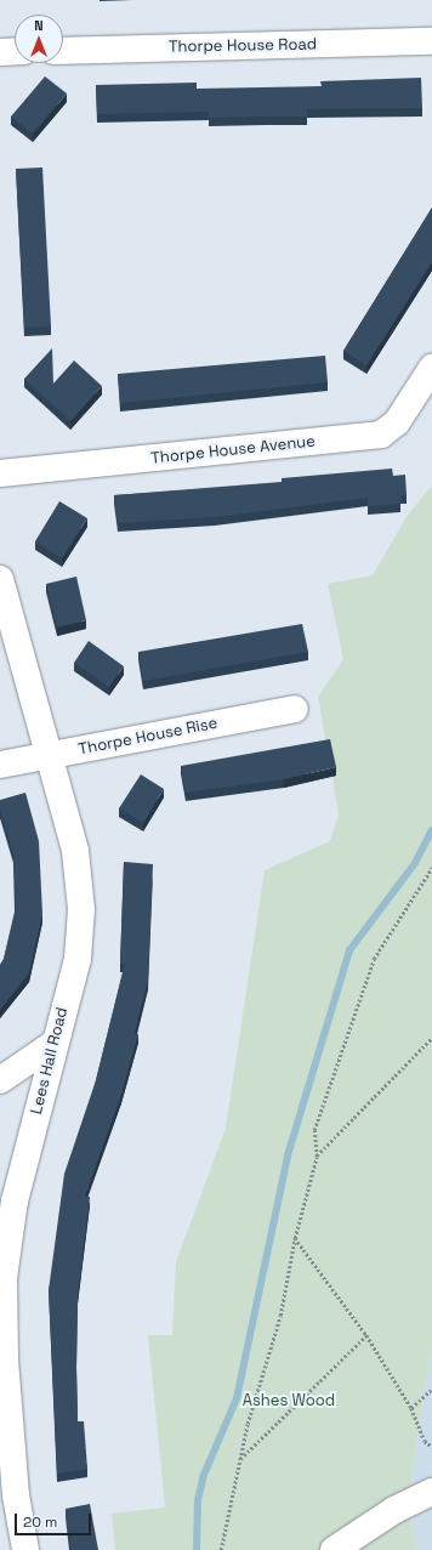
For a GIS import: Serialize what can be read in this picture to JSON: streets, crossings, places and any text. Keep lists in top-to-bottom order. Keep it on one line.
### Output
{"streets":{"street":["Thorpe House Road","Thorpe House Avenue","Thorpe House Rise","Lees Hall Road"]},"crossings":[["Thorpe House Rise","Lees Hall Road"]],"parks":["Ashes Wood"],"scale_bar":"20 m","north":"top"}
